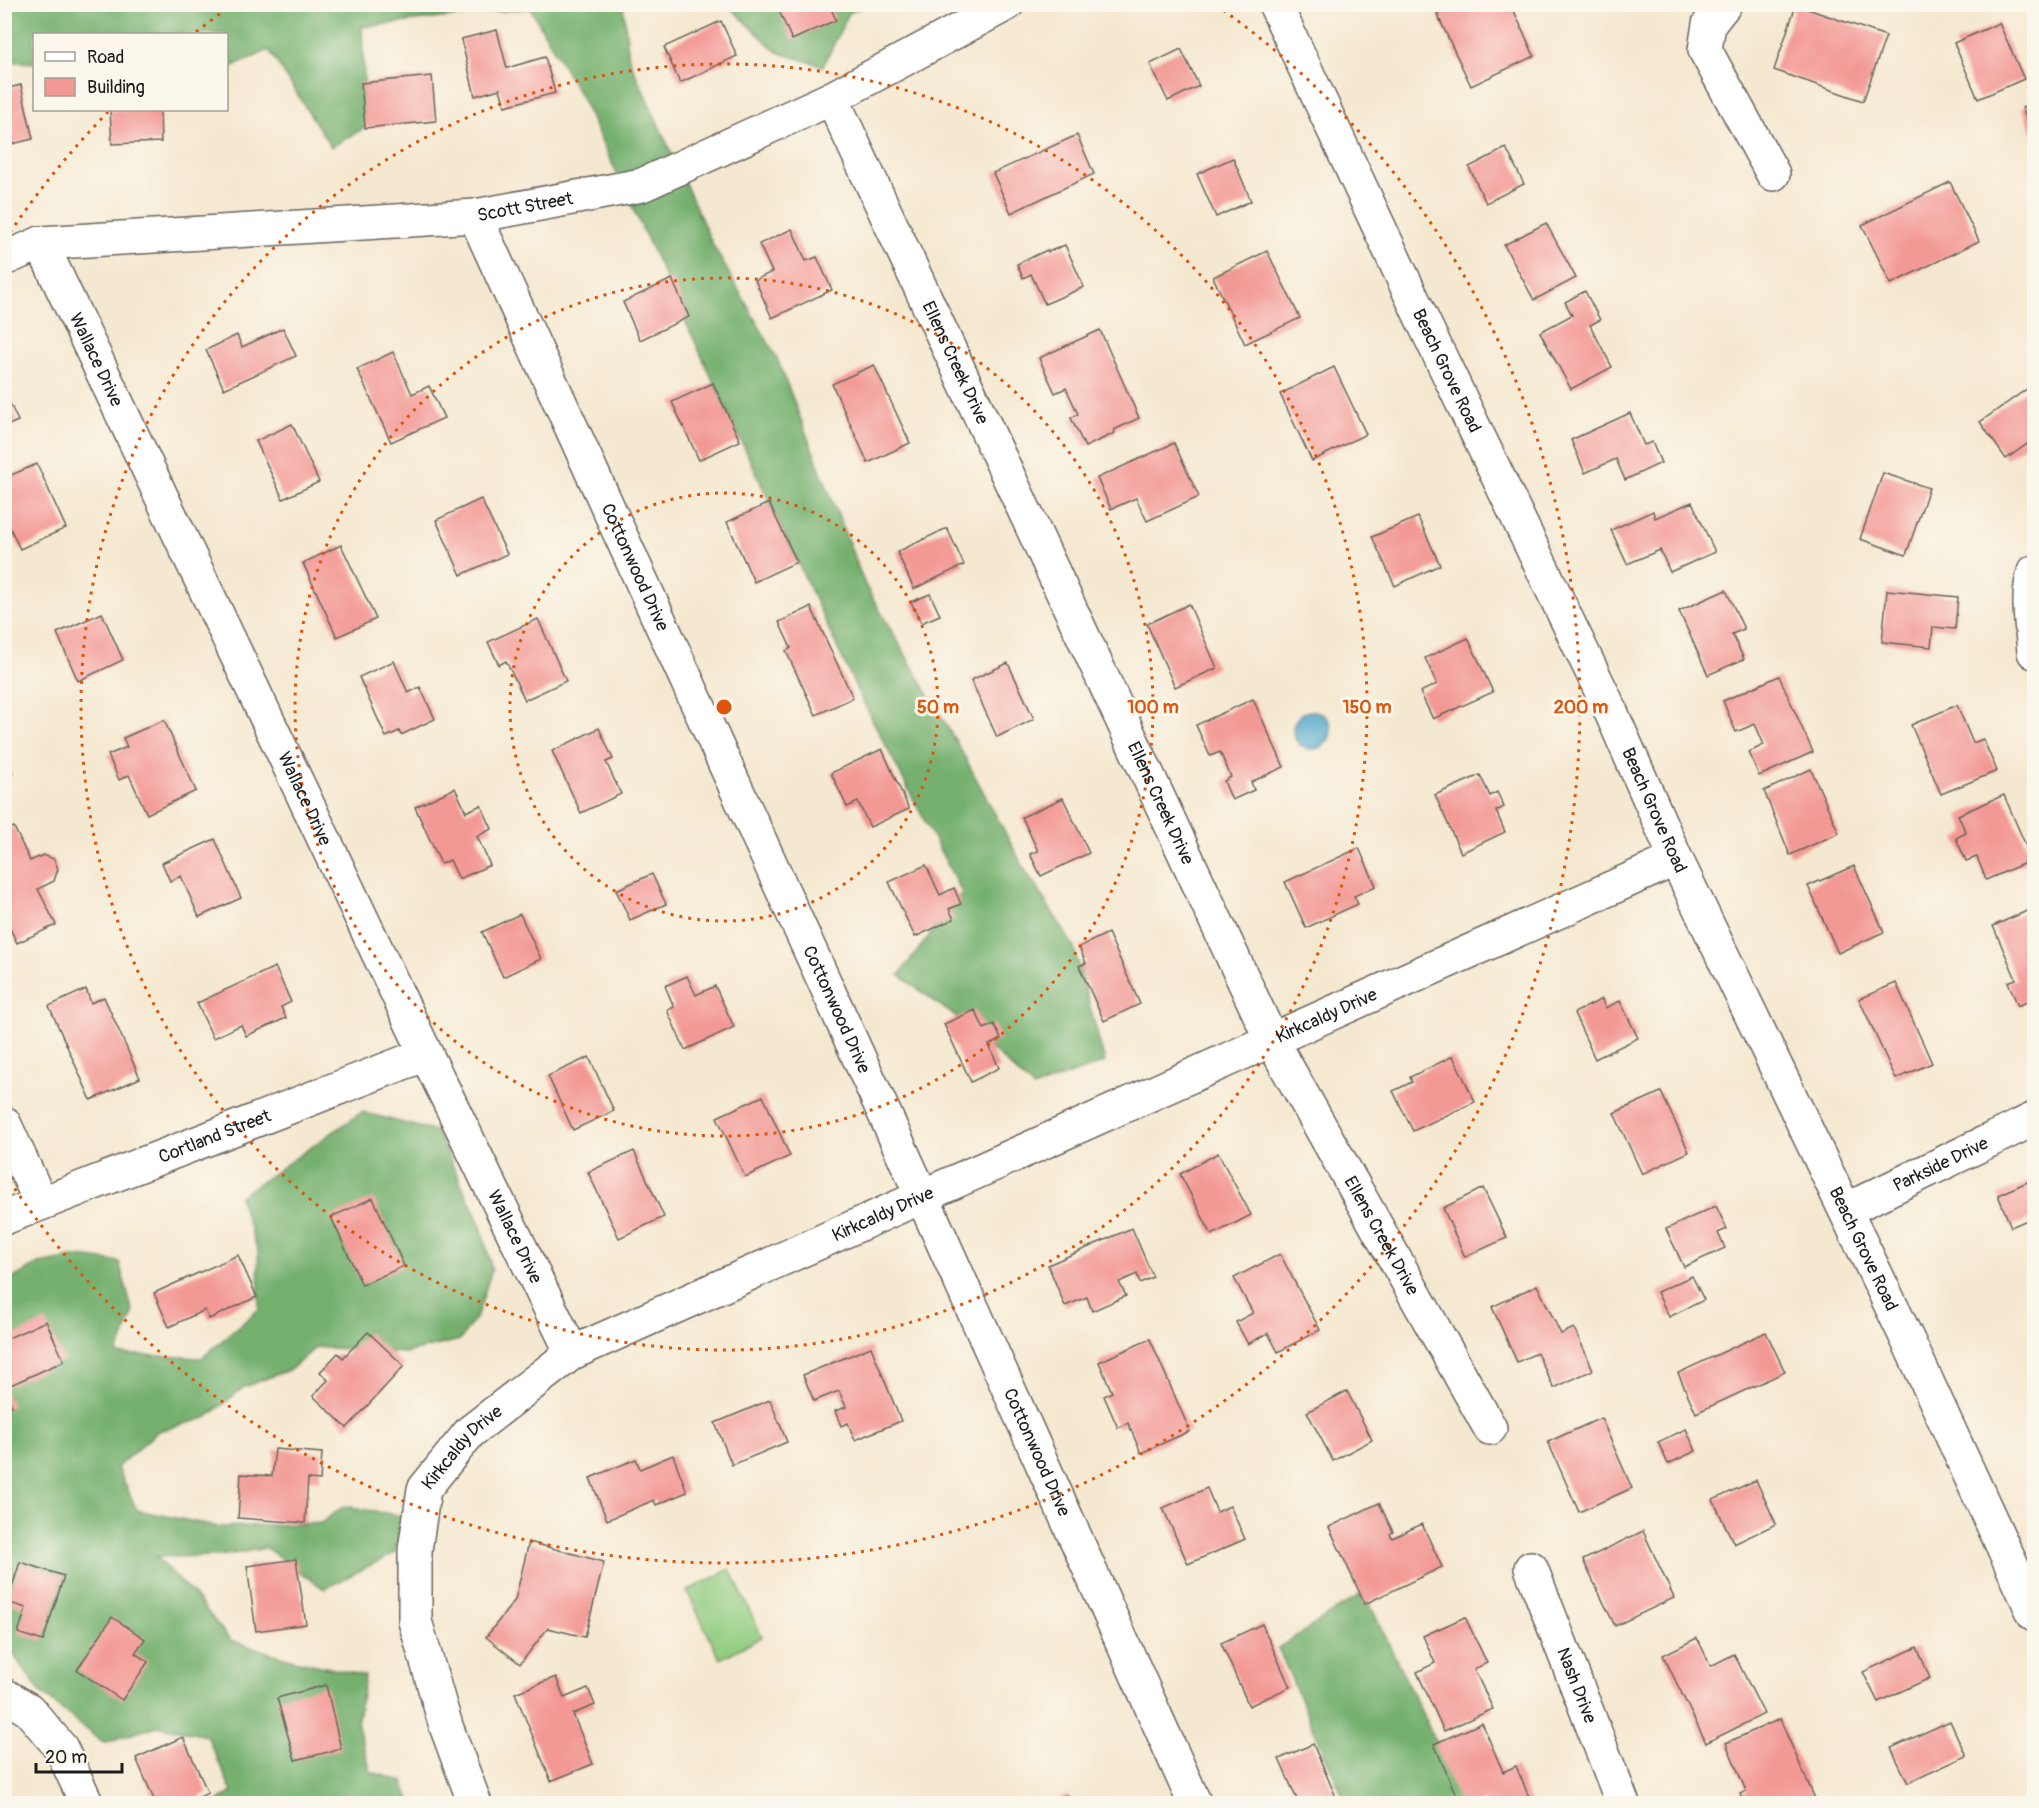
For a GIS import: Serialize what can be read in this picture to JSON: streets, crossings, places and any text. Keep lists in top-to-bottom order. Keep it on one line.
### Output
{"streets":{"street":["Scott Street","Wallace Drive","Ellens Creek Drive","Beach Grove Road","Cottonwood Drive","Kirkcaldy Drive","Cortland Street","Parkside Drive","Nash Drive"]},"crossings":[["Scott Street","Wallace Drive"],["Scott Street","Ellens Creek Drive"],["Scott Street","Cottonwood Drive"],["Wallace Drive","Kirkcaldy Drive"],["Wallace Drive","Cortland Street"],["Ellens Creek Drive","Kirkcaldy Drive"],["Beach Grove Road","Kirkcaldy Drive"],["Beach Grove Road","Parkside Drive"],["Cottonwood Drive","Kirkcaldy Drive"]],"legend":["Road","Building"],"scale_bar":"20 m","rings":["50 m","100 m","150 m","200 m"]}
